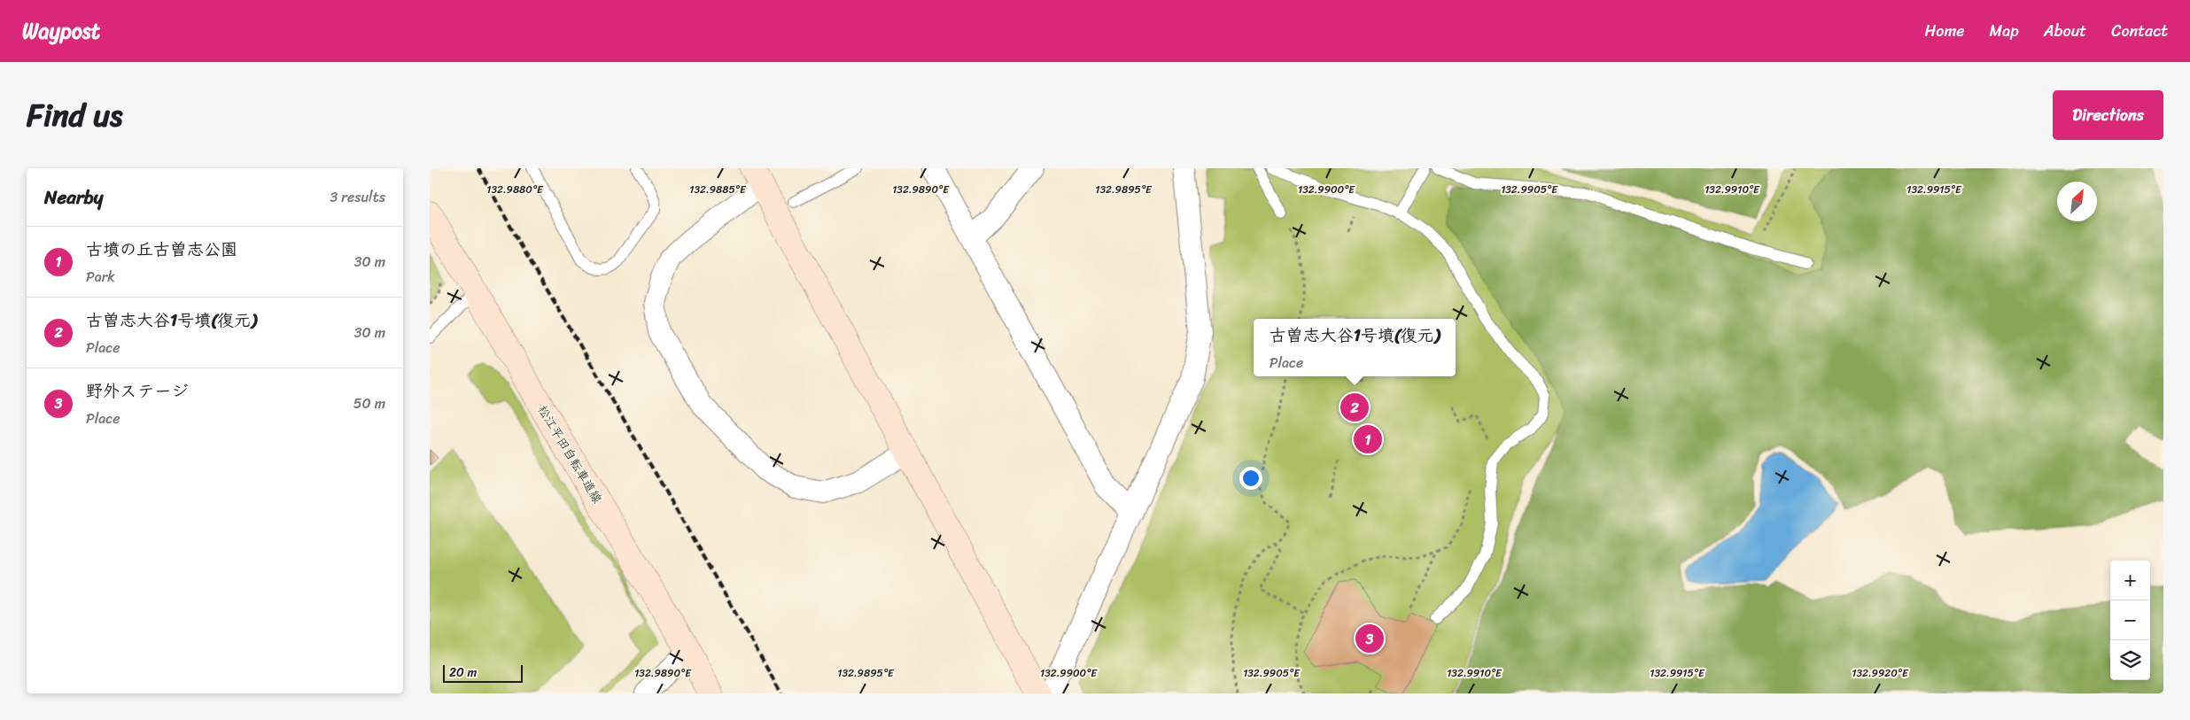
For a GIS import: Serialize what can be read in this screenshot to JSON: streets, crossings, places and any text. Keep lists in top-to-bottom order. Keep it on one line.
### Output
{"streets":{"street":["松江平田自転車道線"]},"scale_bar":"20 m","north":"top right","page":{"header":"Waypost","nav":["Home","Map","About","Contact"],"title":"Find us","buttons":"Directions","heading":["Nearby","3 results"],"list":[{"mark":"1","name":"古墳の丘古曽志公園","note":"Park","value":"30 m"},{"mark":"2","name":"古曽志大谷1号墳(復元)","note":"Place","value":"30 m"},{"mark":"3","name":"野外ステージ","note":"Place","value":"50 m"}],"popup":["古曽志大谷1号墳(復元)","Place"],"pins":["2","1","3"],"map_buttons":["+","−"],"scale":"20 m"},"coordinates":["132.9880°E","132.9885°E","132.9890°E","132.9895°E","132.9900°E","132.9905°E","132.9910°E","132.9915°E","132.9920°E"]}
